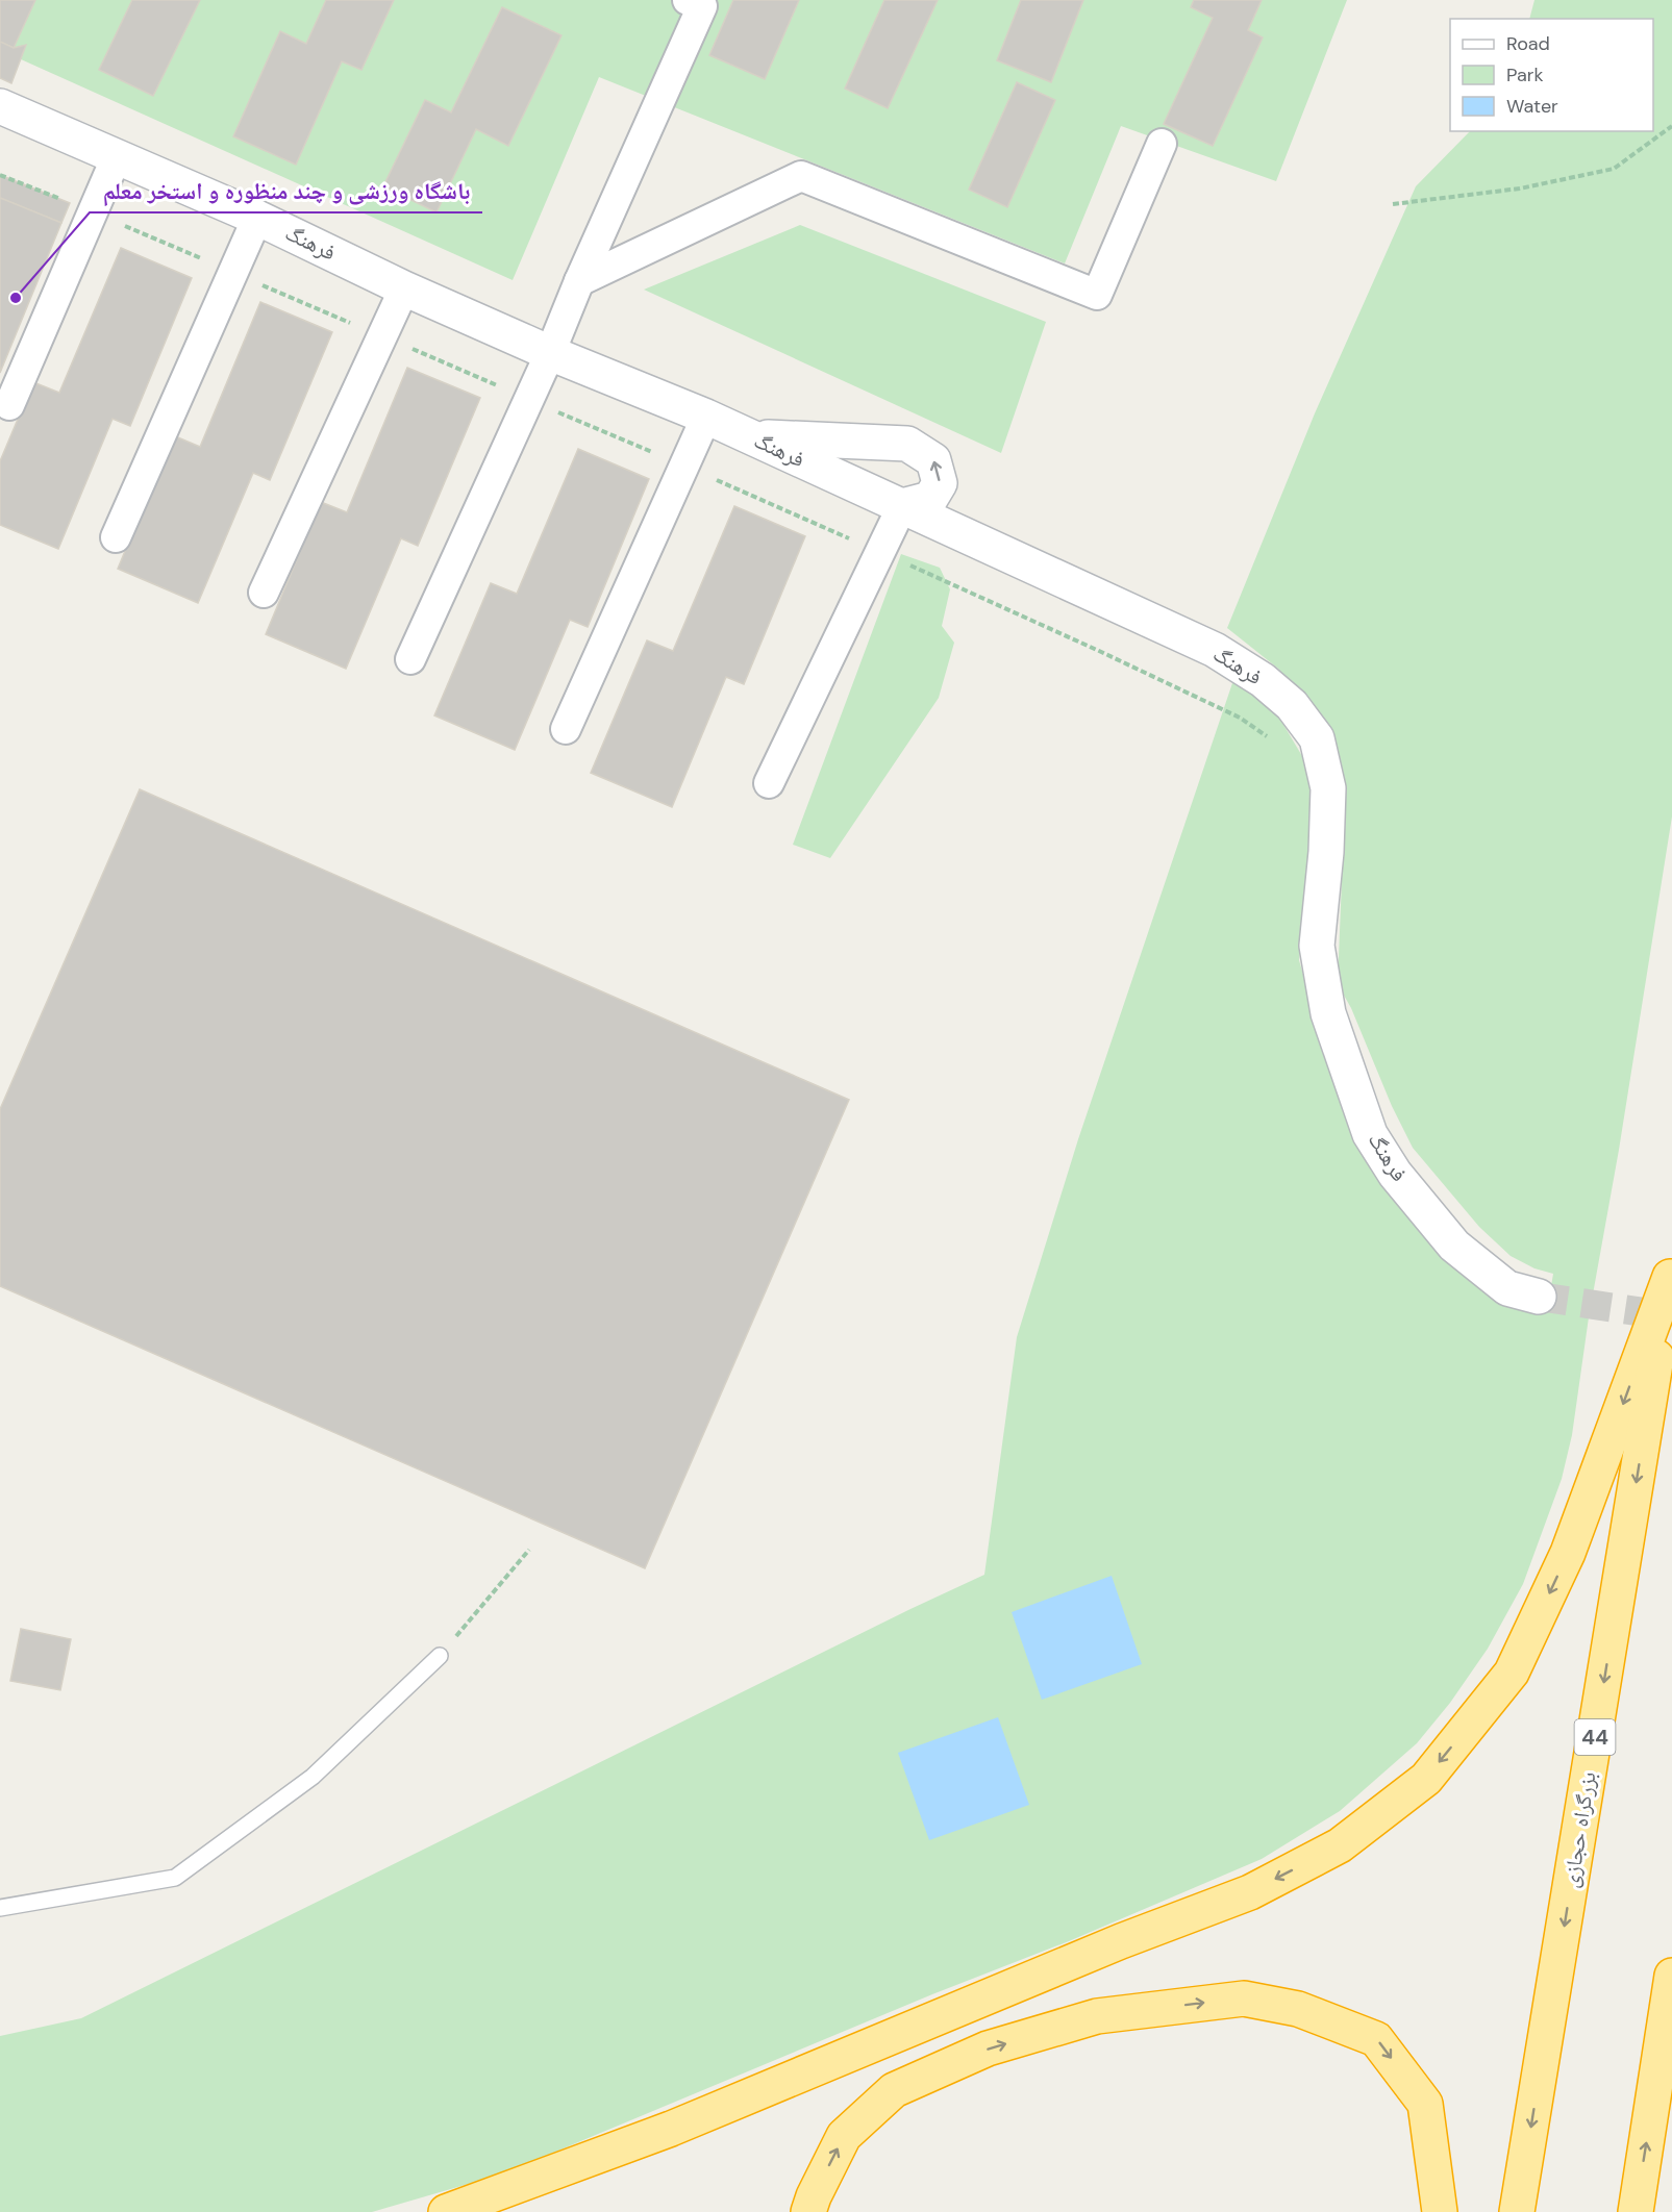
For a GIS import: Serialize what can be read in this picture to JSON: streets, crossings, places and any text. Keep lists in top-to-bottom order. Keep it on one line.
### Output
{"streets":{"highway":["44","بزرگراه حجازی"],"street":["فرهنگ"]},"one_way":["بزرگراه حجازی"],"places":["باشگاه ورزشی و چند منظوره و استخر معلم"],"legend":["Road","Park","Water"]}
